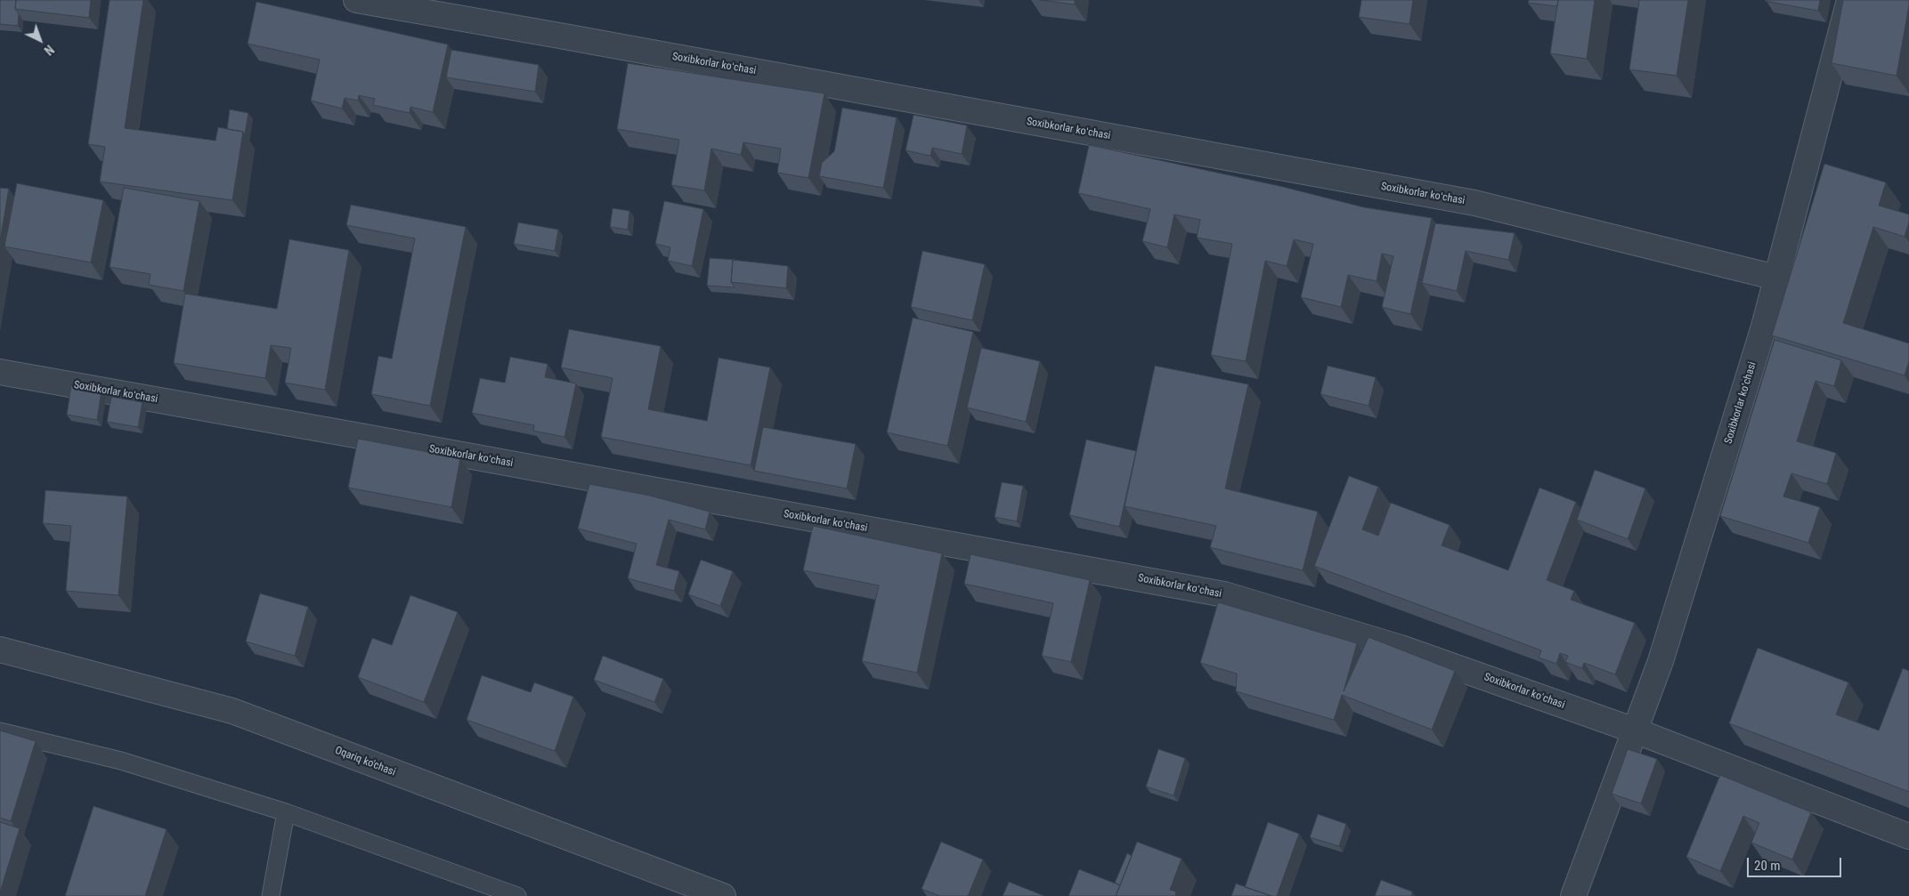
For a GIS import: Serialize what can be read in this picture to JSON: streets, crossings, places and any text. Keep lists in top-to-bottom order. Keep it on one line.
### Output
{"streets":{"street":["Soxibkorlar koʻchasi","Oqariq ko'chasi"]},"scale_bar":"20 m","north":"bottom right"}
